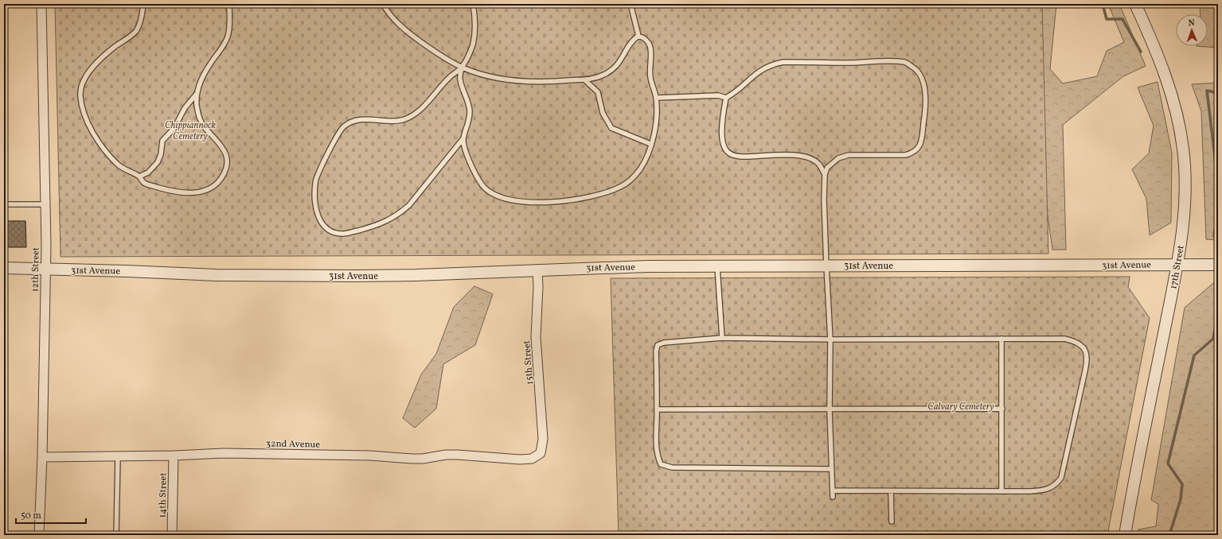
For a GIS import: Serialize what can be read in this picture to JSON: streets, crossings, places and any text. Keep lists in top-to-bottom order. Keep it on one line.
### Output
{"streets":{"street":["31st Avenue","17th Street","12th Street","15th Street","32nd Avenue","14th Street"]},"crossings":[["31st Avenue","17th Street"],["31st Avenue","12th Street"],["31st Avenue","15th Street"],["12th Street","32nd Avenue"],["15th Street","32nd Avenue"],["32nd Avenue","14th Street"]],"parks":["Chippiannock Cemetery","Calvary Cemetery"],"scale_bar":"50 m","north":"top"}
